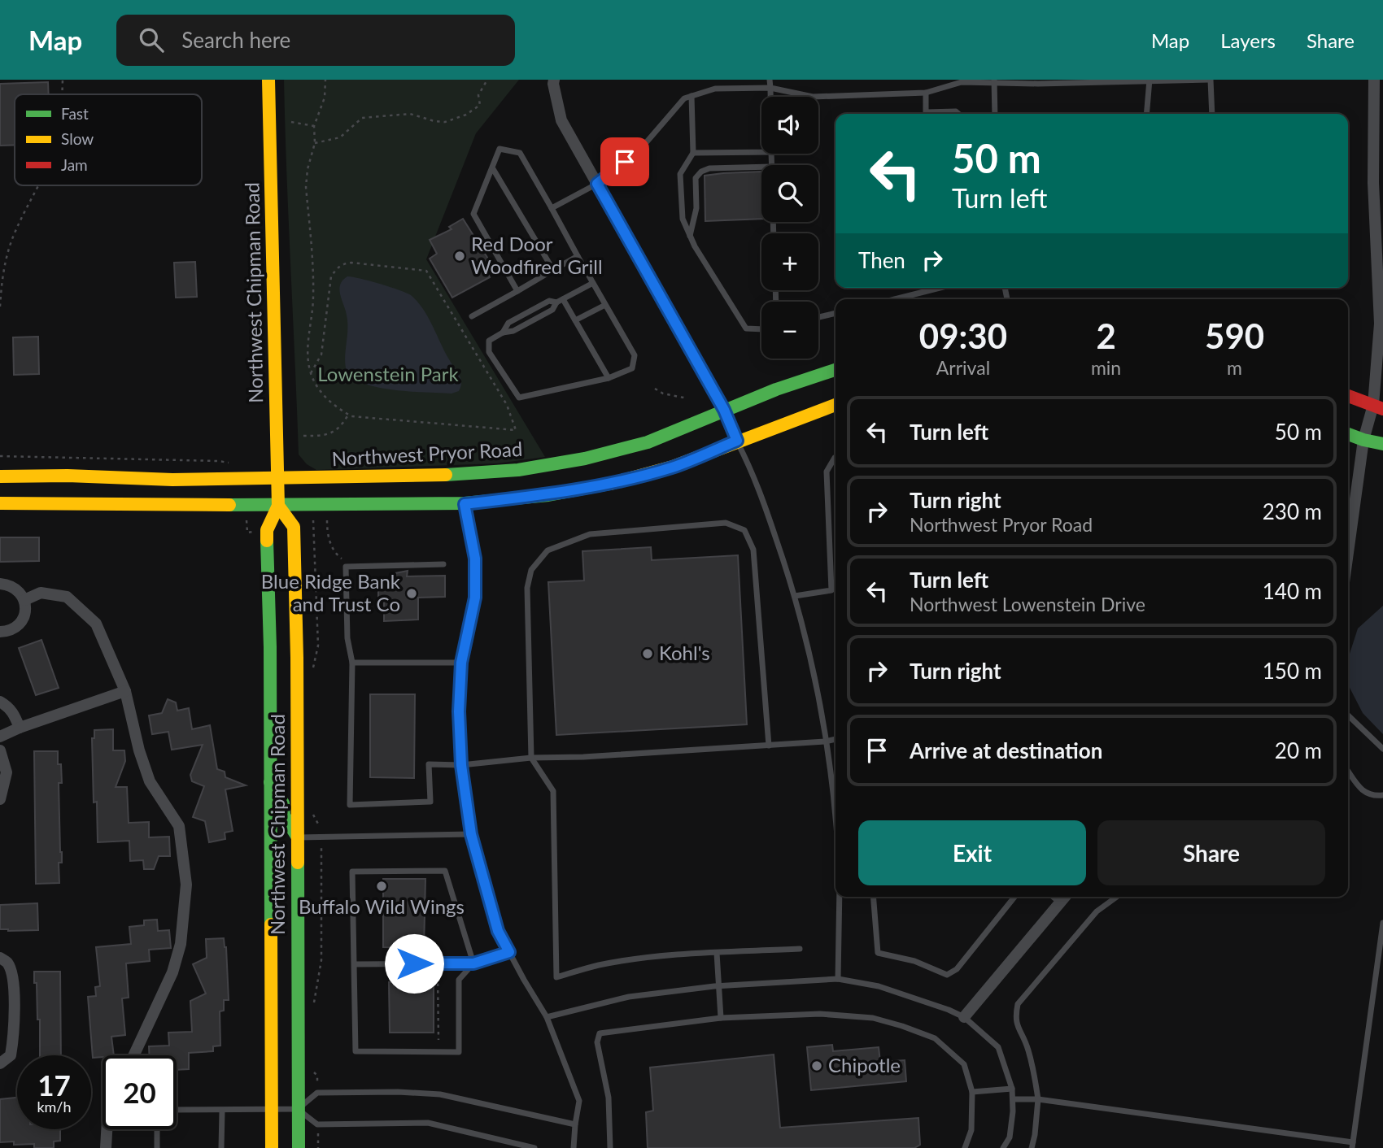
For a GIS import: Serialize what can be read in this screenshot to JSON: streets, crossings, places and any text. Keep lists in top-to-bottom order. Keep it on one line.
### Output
{"streets":{"main road":["Northwest Chipman Road","Northwest Pryor Road"]},"crossings":[["Northwest Chipman Road","Northwest Pryor Road"]],"parks":["Lowenstein Park"],"places":["Red Door Woodfired Grill","Blue Ridge Bank and Trust Co","Kohl's","Buffalo Wild Wings","Chipotle"],"legend":["Fast","Slow","Jam"],"page":{"header":"Map","search":"Search here","nav":["Map","Layers","Share"],"map_buttons":["+","−"],"turn":["50 m","Turn left"],"then":"Then","eta":["09:30","Arrival","2","min","590","m"],"list":[{"name":"Turn left","value":"50 m"},{"name":"Turn right","note":"Northwest Pryor Road","value":"230 m"},{"name":"Turn left","note":"Northwest Lowenstein Drive","value":"140 m"},{"name":"Turn right","value":"150 m"},{"name":"Arrive at destination","value":"20 m"}],"buttons":["Exit","Share"],"speed":"17 km/h","limit":"20"}}
